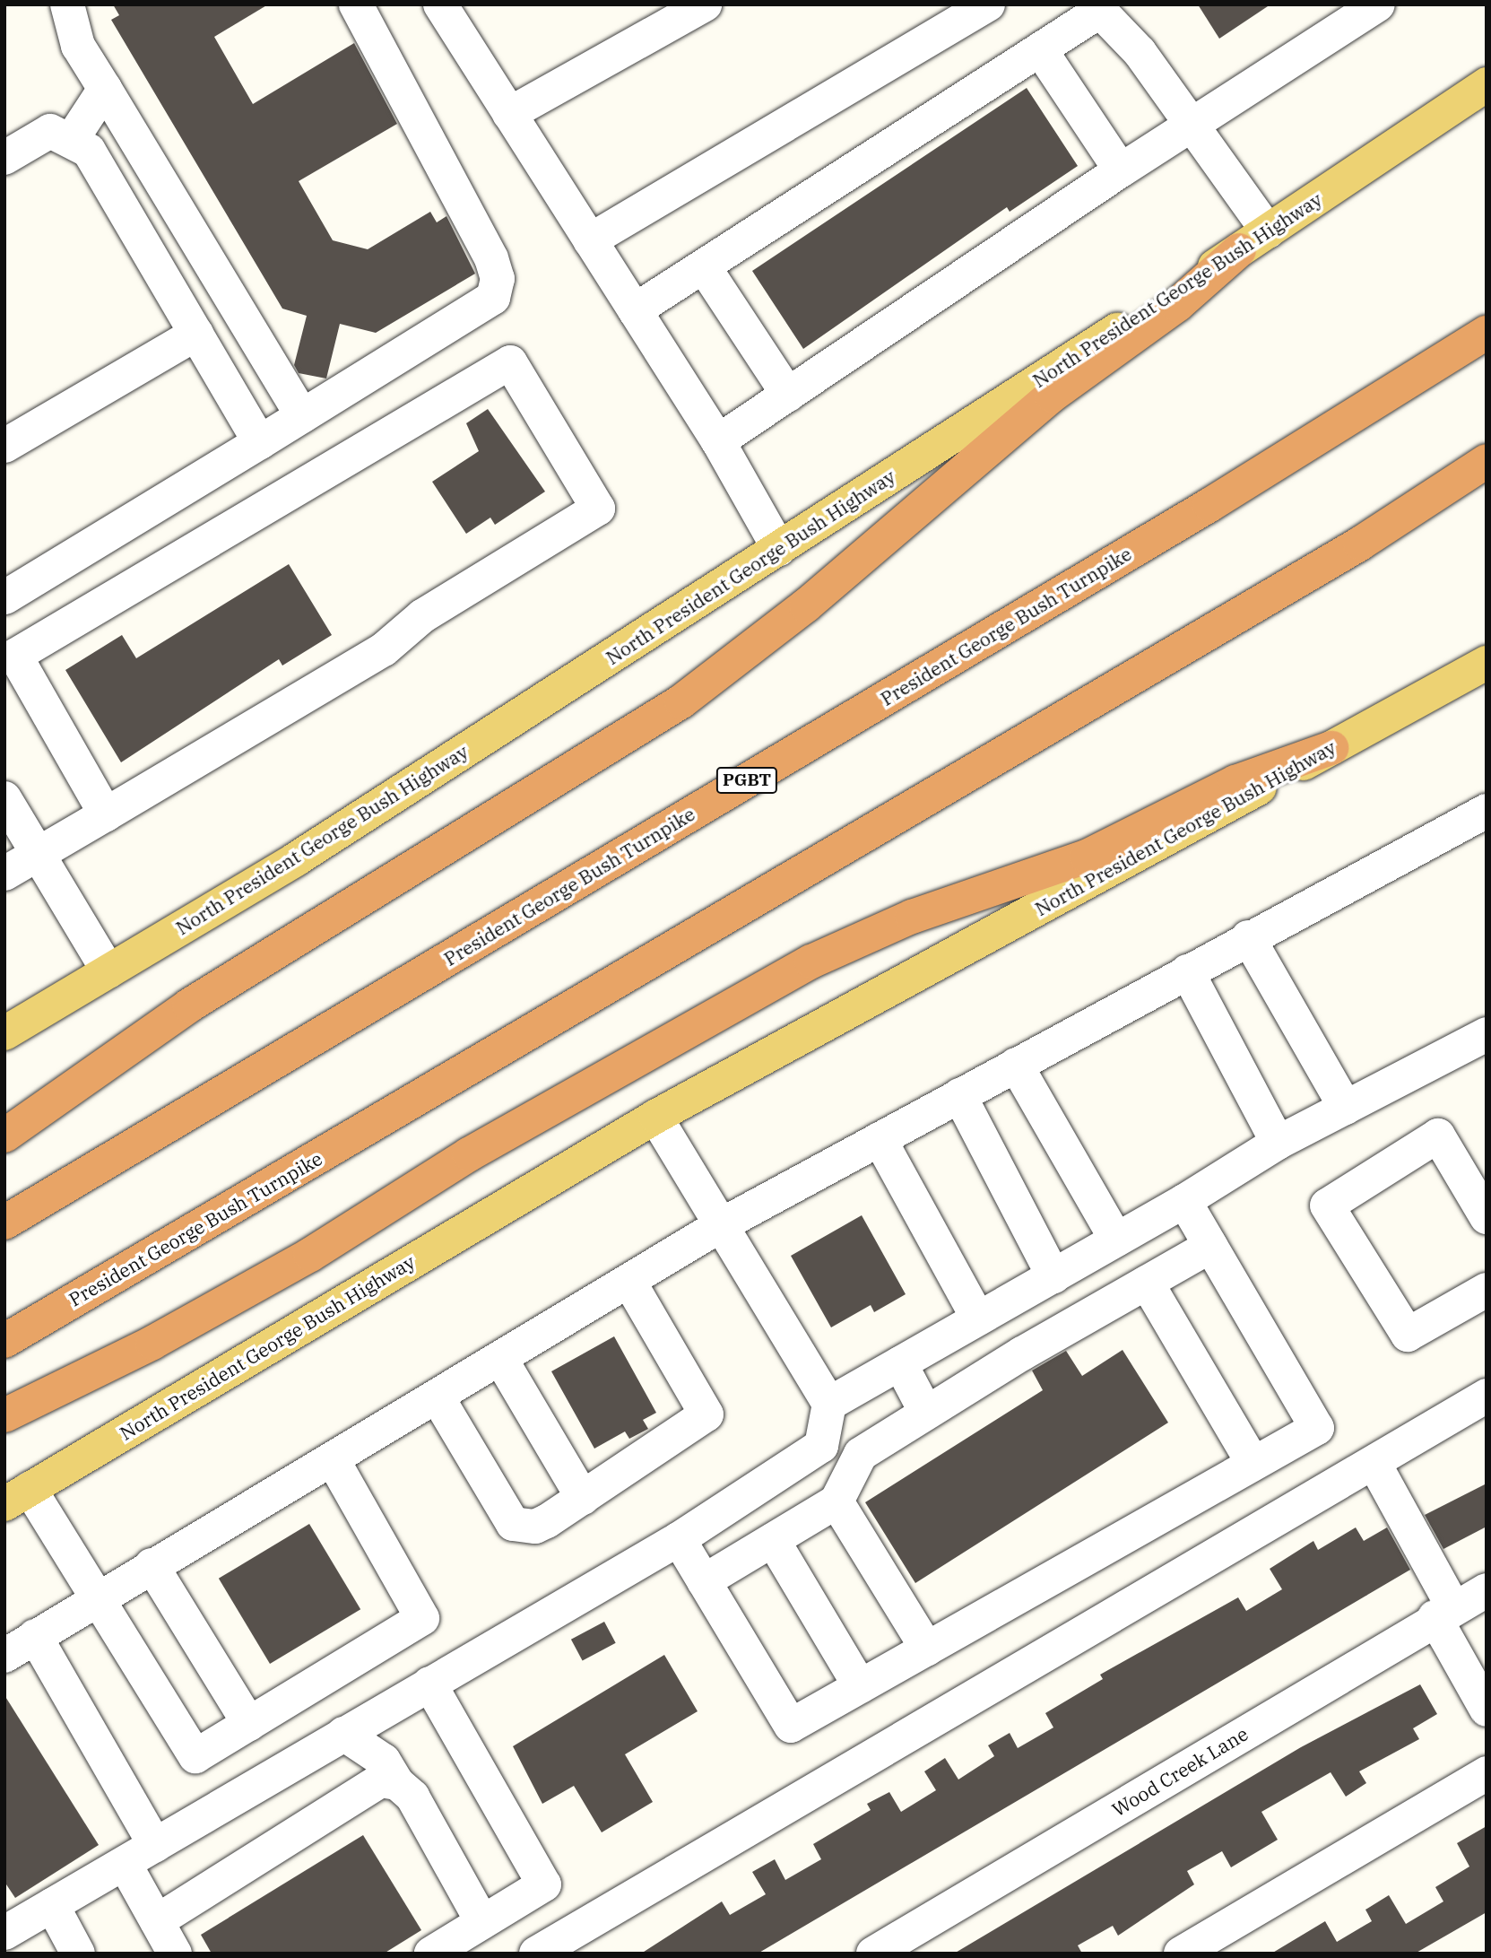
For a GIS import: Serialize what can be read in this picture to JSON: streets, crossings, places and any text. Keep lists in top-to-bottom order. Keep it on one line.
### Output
{"streets":{"highway":["President George Bush Turnpike","PGBT"],"main road":["North President George Bush Highway"],"street":["Wood Creek Lane"]}}
